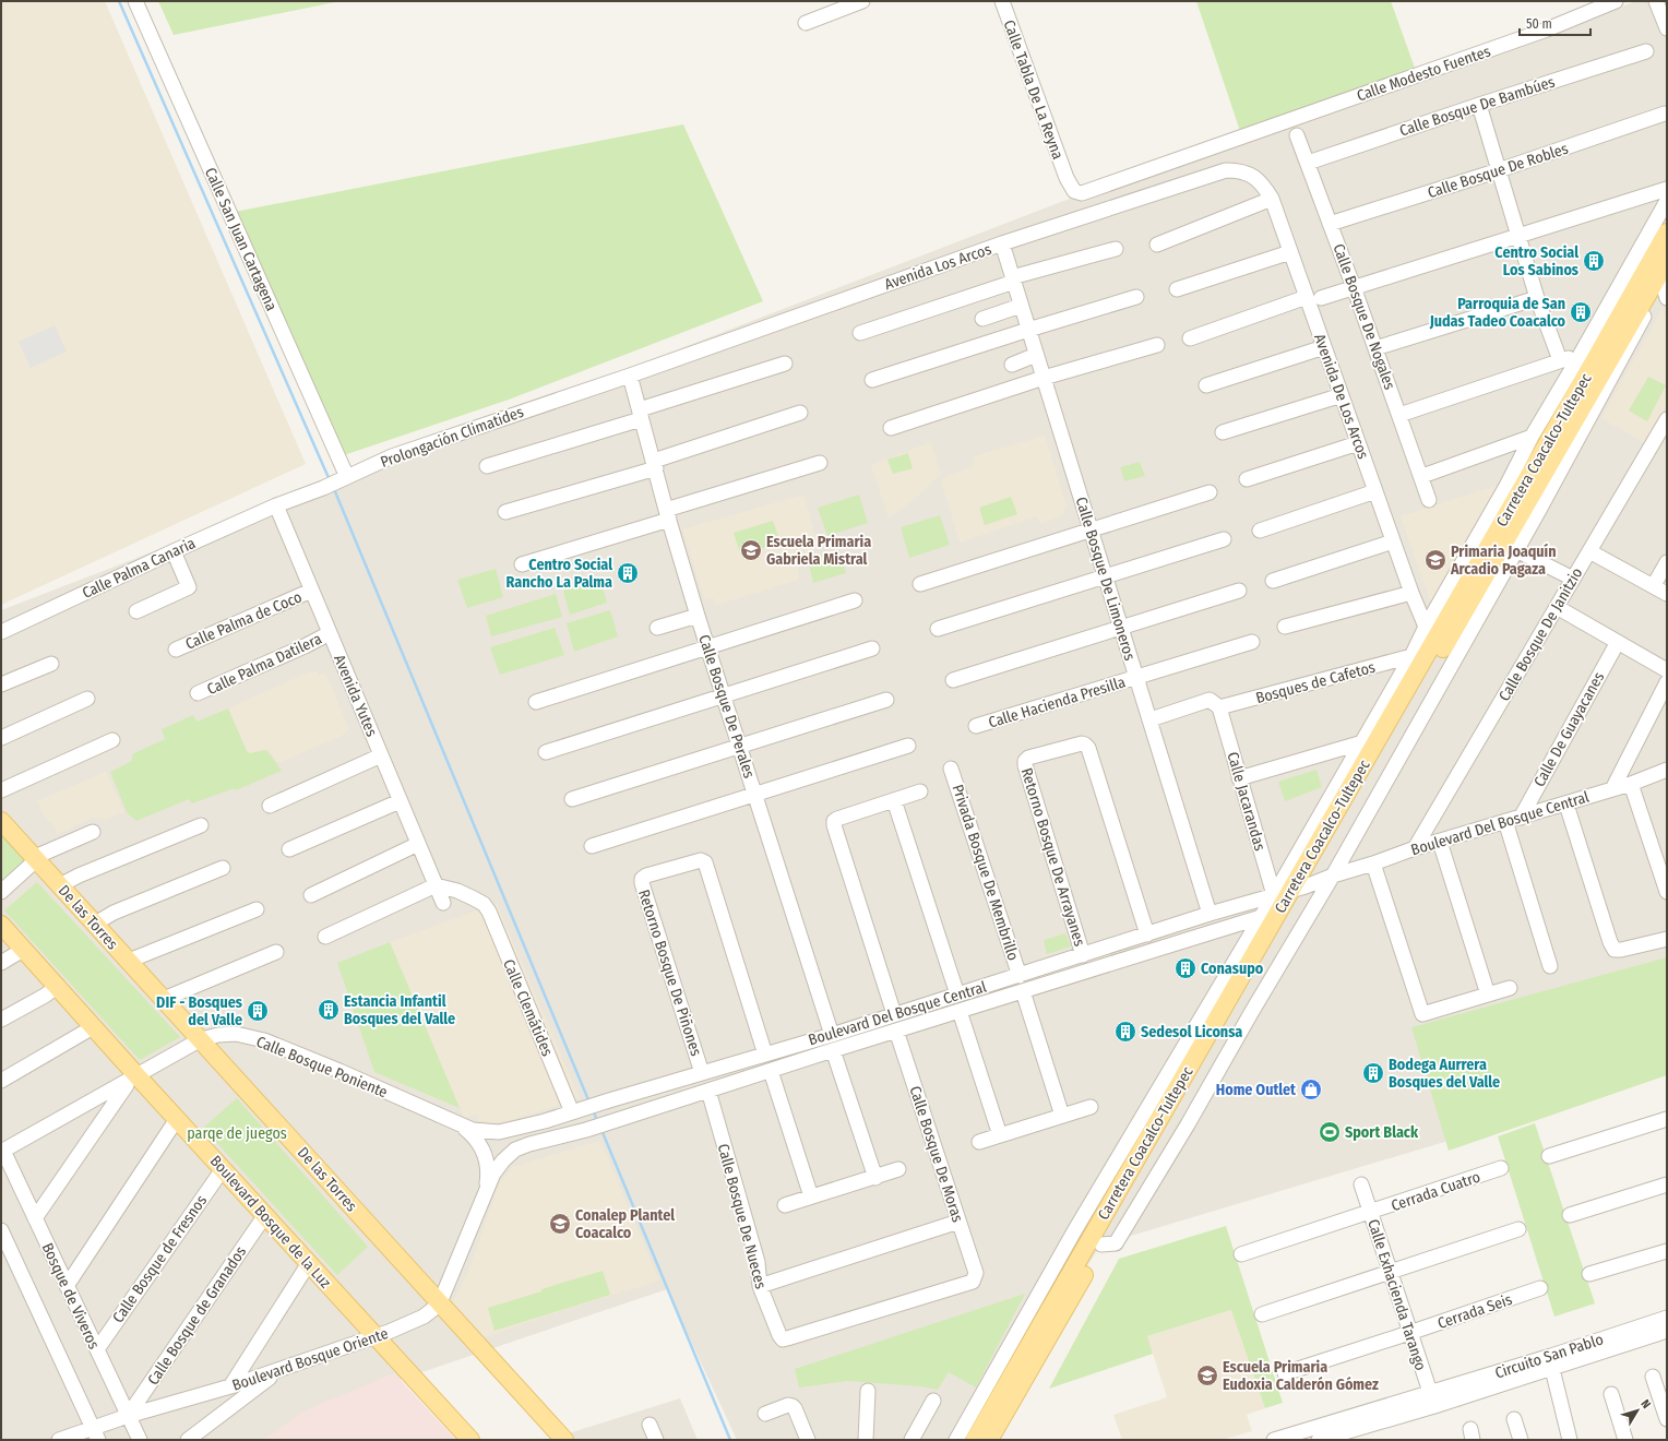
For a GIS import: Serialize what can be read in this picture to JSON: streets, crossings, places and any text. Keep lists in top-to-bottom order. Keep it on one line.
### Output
{"streets":{"main road":["Carretera Coacalco-Tultepec","De las Torres","Boulevard Bosque de la Luz"],"street":["Calle Modesto Fuentes","Calle Tabla De La Reyna","Calle Bosque De Bambúes","Calle Bosque De Robles","Calle San Juan Cartagena","Avenida Los Arcos","Calle Bosque De Nogales","Avenida De Los Arcos","Prolongación Climatides","Calle Palma Canaria","Calle Bosque De Limoneros","Calle Palma de Coco","Calle Bosque De Janitzio","Calle Palma Datilera","Bosques de Cafetos","Avenida Yutes","Calle Hacienda Presilla","Calle Bosque De Perales","Calle De Guayacanes","Calle Jacarandas","Boulevard Del Bosque Central","Retorno Bosque De Arrayanes","Privada Bosque De Membrillo","Retorno Bosque De Piñones","Calle Clemátides","Calle Bosque Poniente","Calle Bosque De Moras","Cerrada Cuatro","Calle Bosque De Nueces","Calle Bosque de Fresnos","Calle Exhacienda Tarango","Bosque de Viveros","Cerrada Seis","Calle Bosque de Granados","Circuito San Pablo","Boulevard Bosque Oriente"]},"crossings":[["Calle Modesto Fuentes","Calle Tabla De La Reyna"],["Calle Bosque De Bambúes","Calle Bosque De Nogales"],["Calle Bosque De Robles","Calle Bosque De Nogales"],["Calle San Juan Cartagena","Prolongación Climatides"],["Avenida Los Arcos","Avenida De Los Arcos"],["Avenida Los Arcos","Prolongación Climatides"],["Avenida Los Arcos","Calle Bosque De Limoneros"],["Avenida Los Arcos","Calle Bosque De Perales"],["Prolongación Climatides","Calle Palma Canaria"],["Prolongación Climatides","Avenida Yutes"],["Prolongación Climatides","Calle Bosque De Perales"],["Carretera Coacalco-Tultepec","Calle Jacarandas"],["Carretera Coacalco-Tultepec","Boulevard Del Bosque Central"],["Calle Palma Canaria","Avenida Yutes"],["Calle Bosque De Limoneros","Calle Hacienda Presilla"],["Calle Bosque De Limoneros","Boulevard Del Bosque Central"],["Calle Palma de Coco","Avenida Yutes"],["Calle Bosque De Janitzio","Boulevard Del Bosque Central"],["Calle Palma Datilera","Avenida Yutes"],["Bosques de Cafetos","Calle Jacarandas"],["Avenida Yutes","Calle Clemátides"],["Calle Bosque De Perales","Boulevard Del Bosque Central"],["Calle De Guayacanes","Boulevard Del Bosque Central"],["Calle Jacarandas","Boulevard Del Bosque Central"],["Boulevard Del Bosque Central","Retorno Bosque De Arrayanes"],["Boulevard Del Bosque Central","Privada Bosque De Membrillo"],["Boulevard Del Bosque Central","Retorno Bosque De Piñones"],["Boulevard Del Bosque Central","Calle Clemátides"],["Boulevard Del Bosque Central","Calle Bosque Poniente"],["Boulevard Del Bosque Central","Calle Bosque De Moras"],["Boulevard Del Bosque Central","Calle Bosque De Nueces"],["Boulevard Del Bosque Central","Boulevard Bosque Oriente"],["De las Torres","Calle Bosque Poniente"],["De las Torres","Boulevard Bosque Oriente"],["Calle Bosque Poniente","Boulevard Bosque de la Luz"],["Calle Bosque Poniente","Bosque de Viveros"],["Calle Bosque De Moras","Calle Bosque De Nueces"],["Cerrada Cuatro","Calle Exhacienda Tarango"],["Boulevard Bosque de la Luz","Calle Bosque de Fresnos"],["Boulevard Bosque de la Luz","Calle Bosque de Granados"],["Boulevard Bosque de la Luz","Boulevard Bosque Oriente"],["Calle Bosque de Fresnos","Bosque de Viveros"],["Calle Exhacienda Tarango","Cerrada Seis"],["Calle Exhacienda Tarango","Circuito San Pablo"],["Bosque de Viveros","Calle Bosque de Granados"],["Bosque de Viveros","Boulevard Bosque Oriente"],["Calle Bosque de Granados","Boulevard Bosque Oriente"]],"parks":["parqe de juegos"],"places":{"building":["Centro Social Los Sabinos","Parroquia de San Judas Tadeo Coacalco","Centro Social Rancho La Palma","Conasupo","Estancia Infantil Bosques del Valle","DIF - Bosques del Valle","Sedesol Liconsa","Bodega Aurrera Bosques del Valle"],"school or university":["Escuela Primaria Gabriela Mistral","Primaria Joaquín Arcadio Pagaza","Conalep Plantel Coacalco","Escuela Primaria Eudoxia Calderón Gómez"],"shop":["Home Outlet"],"sports":["Sport Black"]},"scale_bar":"50 m","north":"top right"}
